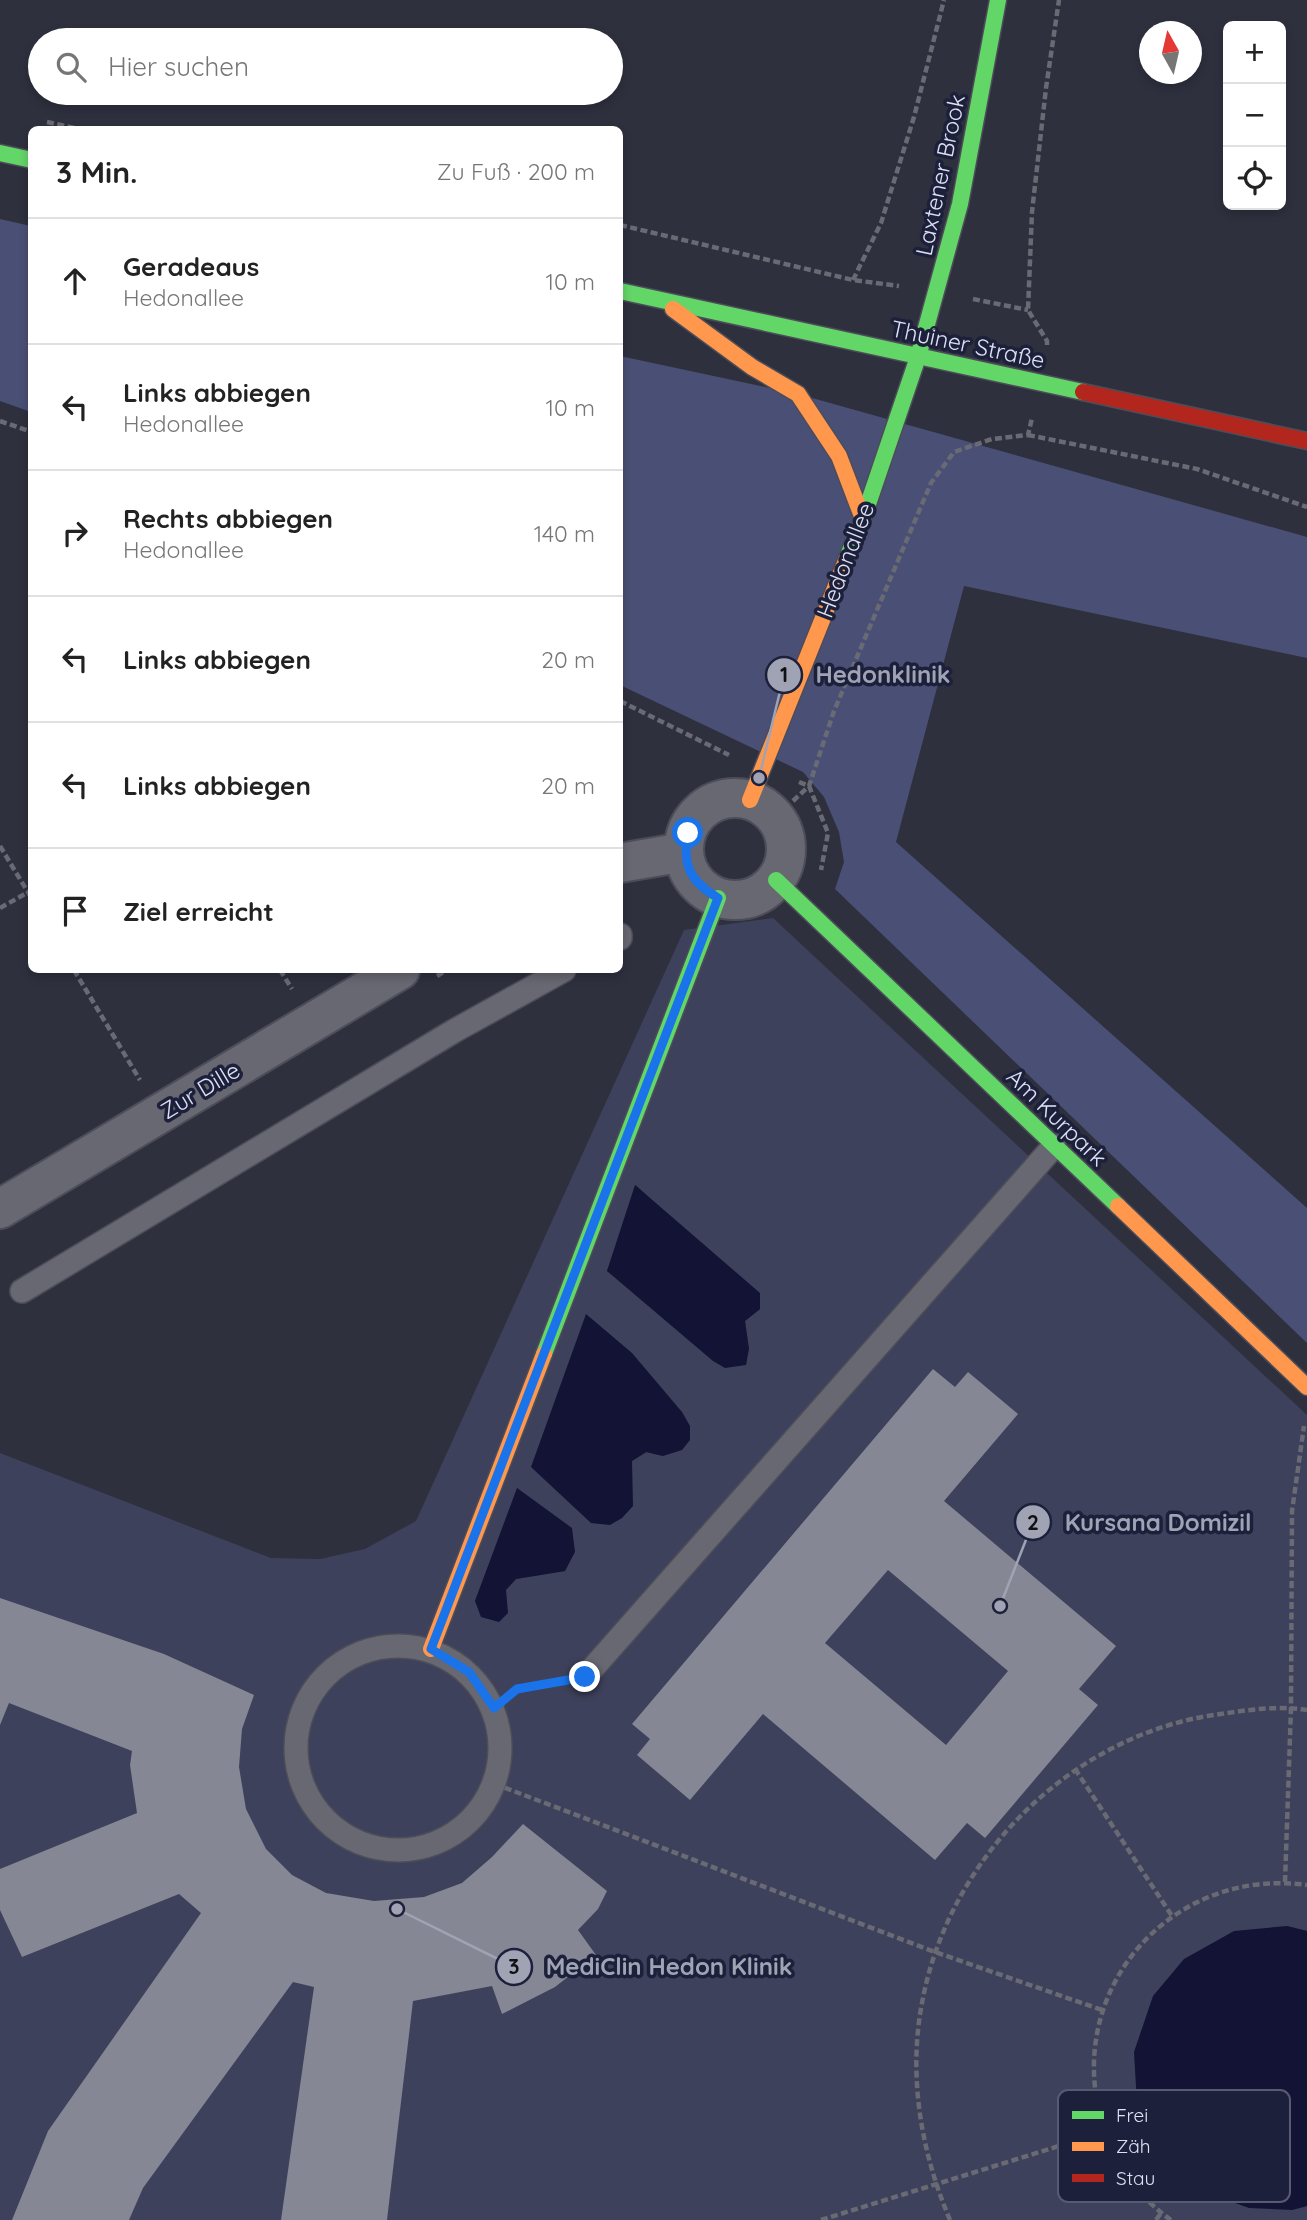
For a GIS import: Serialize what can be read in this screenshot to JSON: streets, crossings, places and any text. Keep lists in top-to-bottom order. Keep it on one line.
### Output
{"streets":{"street":["Laxtener Brook","Thuiner Straße","Hedonallee","Zur Dille","Am Kurpark"]},"crossings":[["Laxtener Brook","Thuiner Straße"],["Laxtener Brook","Hedonallee"],["Thuiner Straße","Hedonallee"],["Hedonallee","Am Kurpark"]],"places":["Hedonklinik","Kursana Domizil","MediClin Hedon Klinik"],"legend":["Frei","Zäh","Stau"],"north":"top","page":{"map_buttons":["+","−"],"search":"Hier suchen","heading":["3 Min.","Zu Fuß · 200 m"],"list":[["Geradeaus","Hedonallee","10 m"],["Links abbiegen","Hedonallee","10 m"],["Rechts abbiegen","Hedonallee","140 m"],["Links abbiegen","20 m"],["Links abbiegen","20 m"],"Ziel erreicht"]}}
